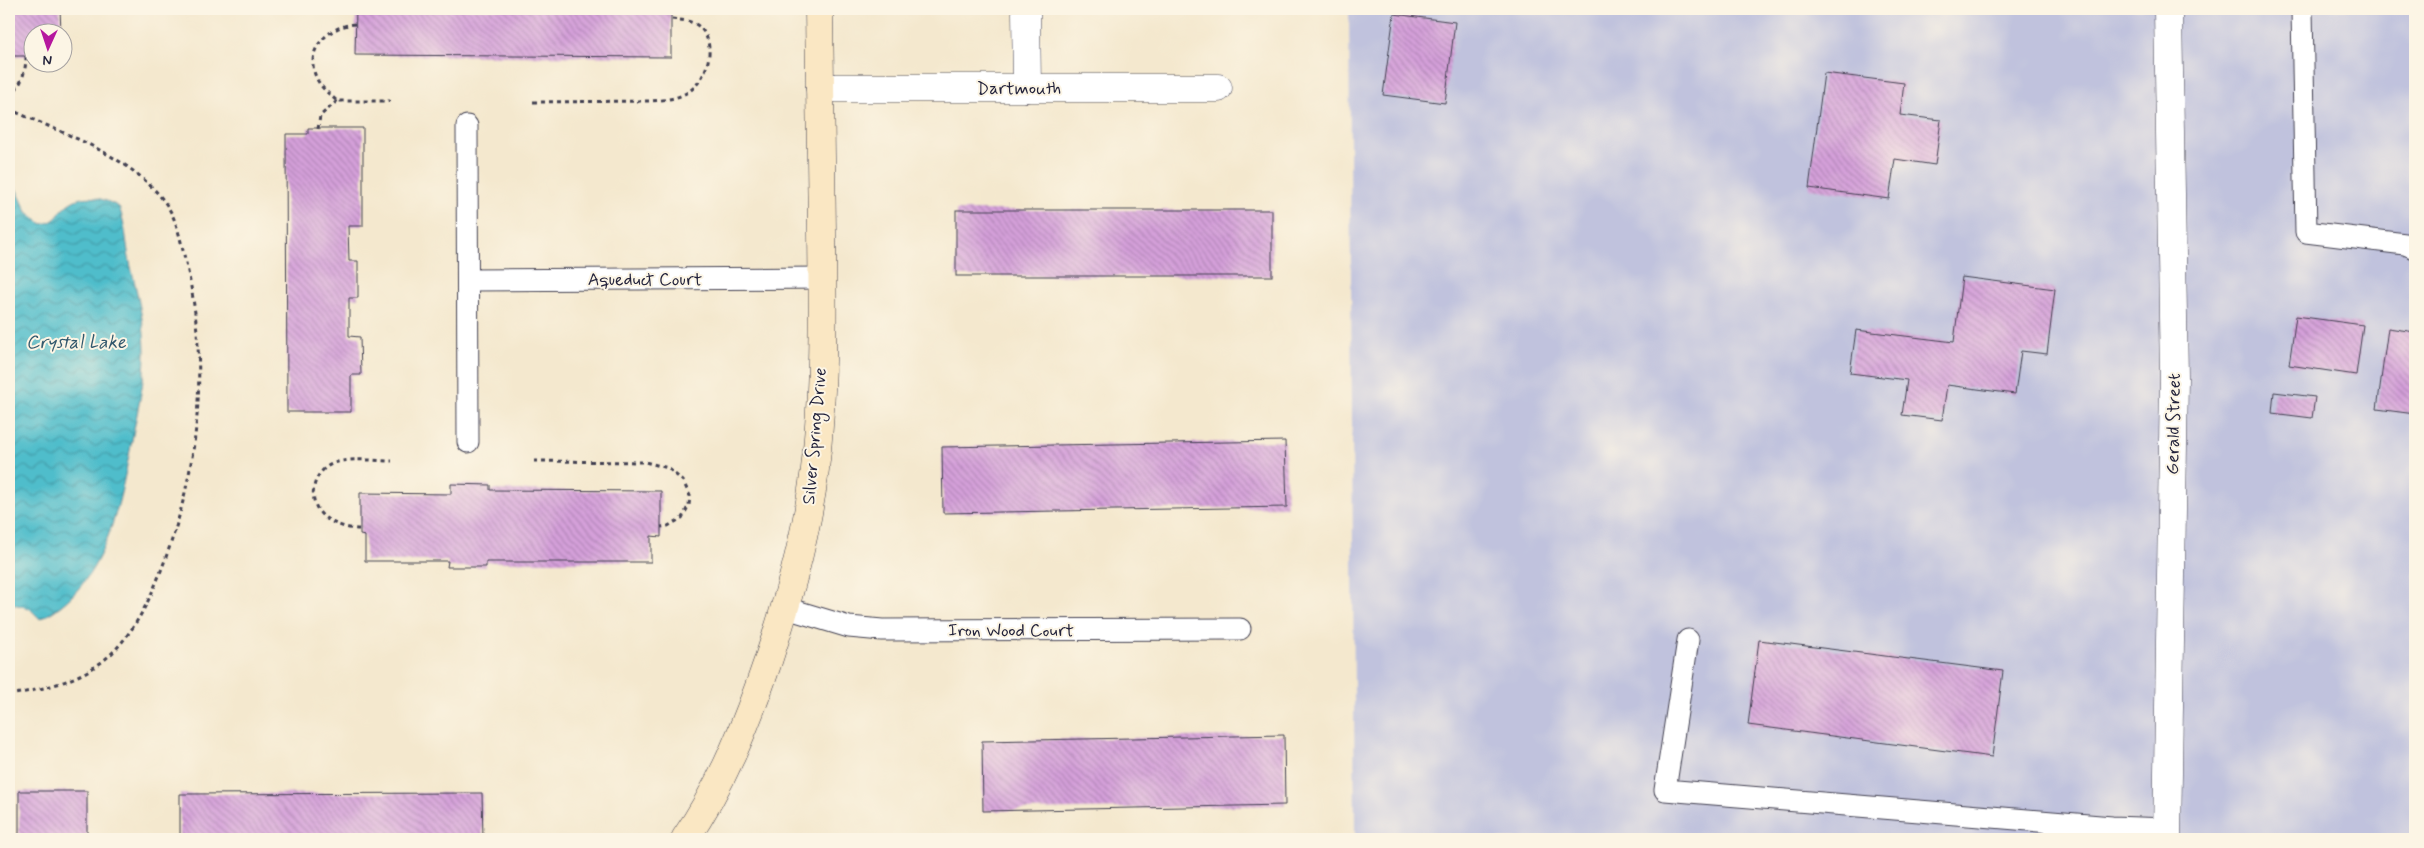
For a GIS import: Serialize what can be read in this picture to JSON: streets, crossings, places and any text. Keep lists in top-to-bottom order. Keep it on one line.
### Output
{"streets":{"street":["Dartmouth","Gerald Street","Silver Spring Drive"],"lane":["Aqueduct Court","Iron Wood Court"]},"crossings":[["Dartmouth","Silver Spring Drive"],["Aqueduct Court","Silver Spring Drive"],["Silver Spring Drive","Iron Wood Court"]],"water":["Crystal Lake"],"north":"bottom"}
